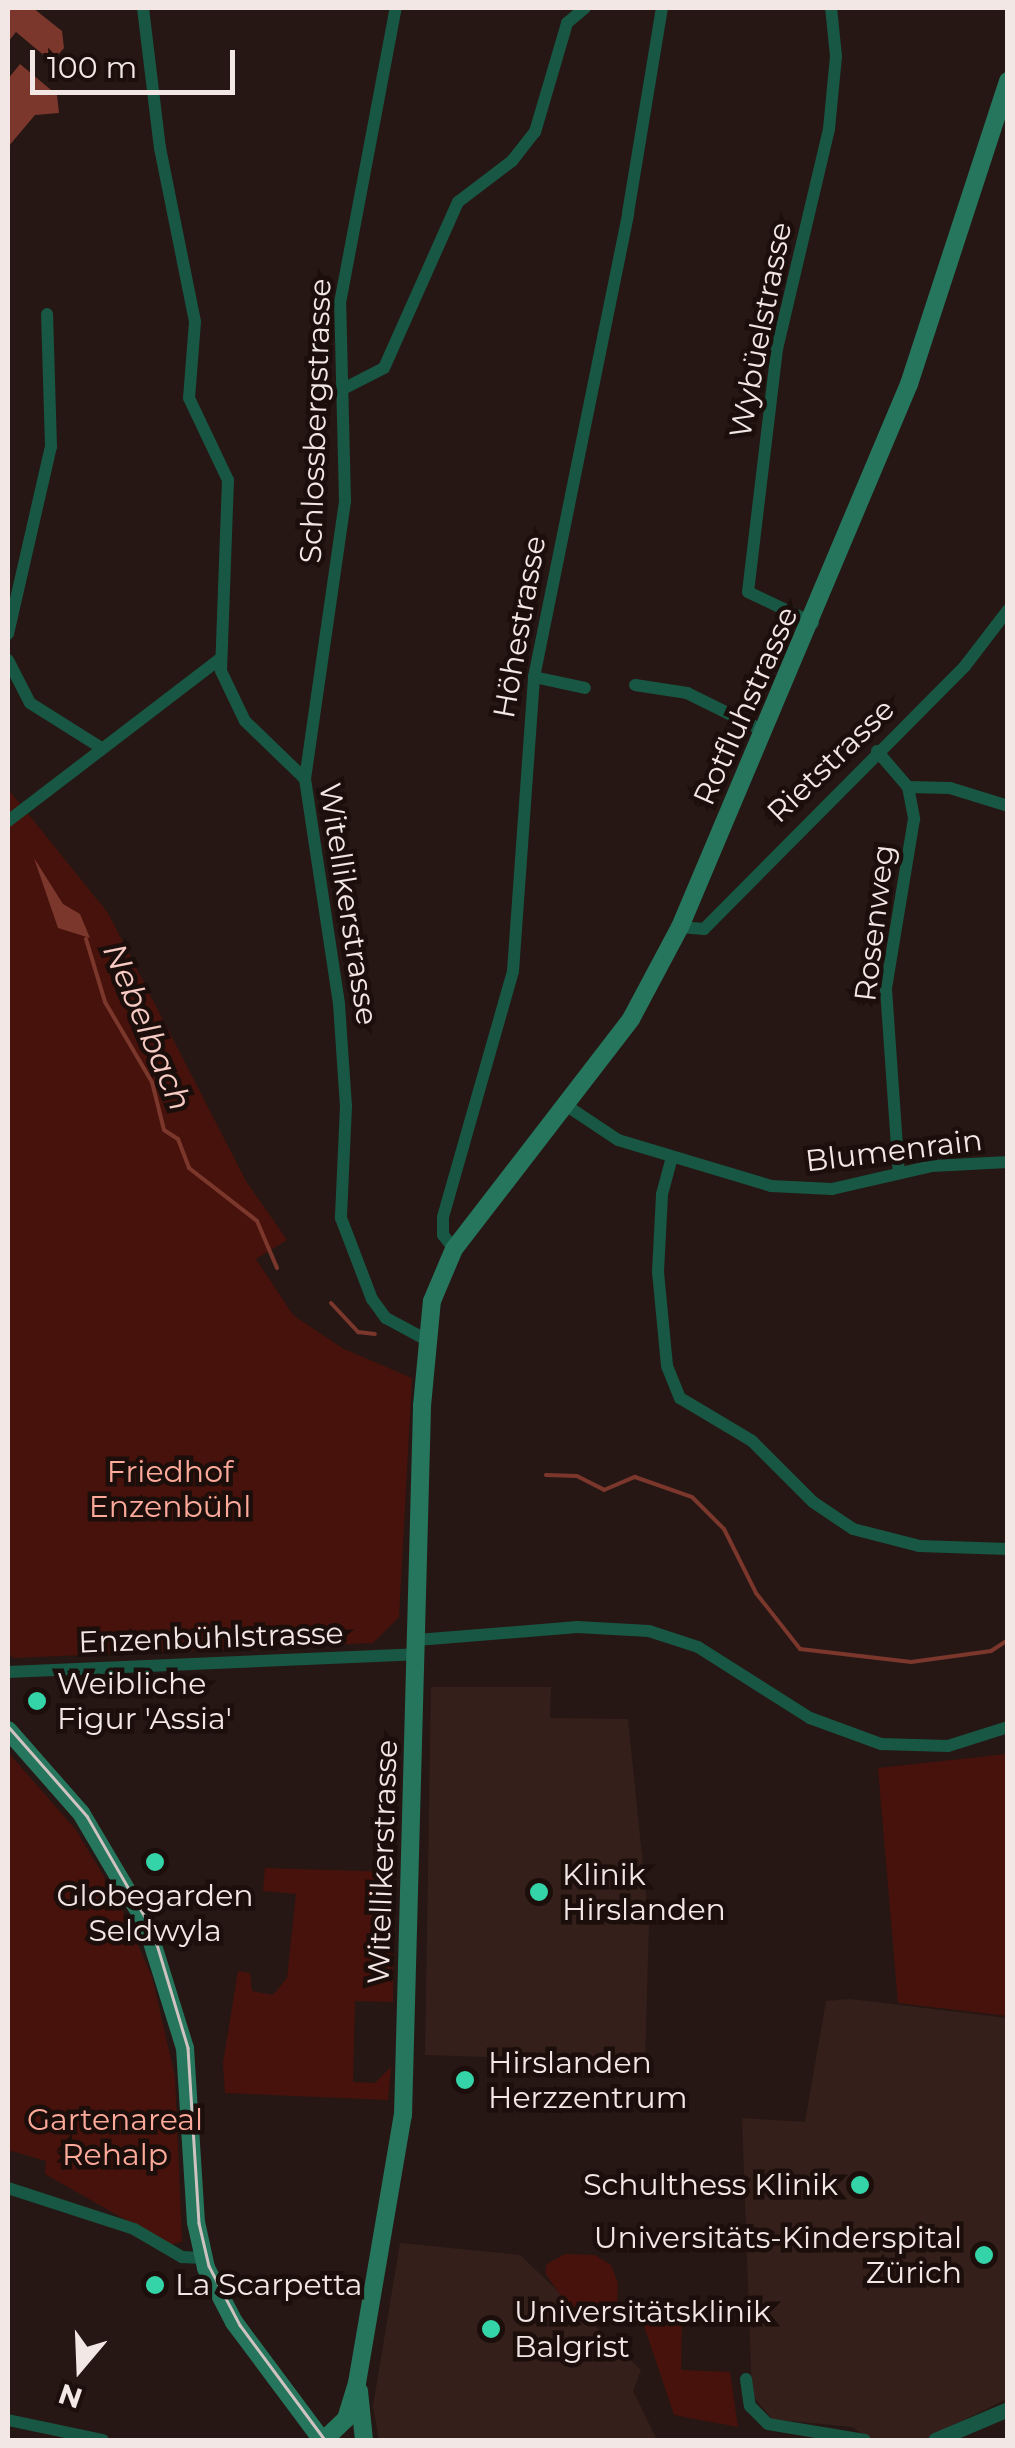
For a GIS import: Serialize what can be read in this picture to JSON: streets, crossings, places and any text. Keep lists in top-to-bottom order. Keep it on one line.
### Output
{"streets":{"main road":["Rotfluhstrasse","Witellikerstrasse"],"street":["Wybüelstrasse","Schlossbergstrasse","Höhestrasse","Rietstrasse","Rosenweg","Blumenrain","Enzenbühlstrasse"]},"crossings":[["Wybüelstrasse","Rotfluhstrasse"],["Schlossbergstrasse","Witellikerstrasse"],["Höhestrasse","Rotfluhstrasse"],["Rotfluhstrasse","Rietstrasse"],["Rotfluhstrasse","Witellikerstrasse"],["Rotfluhstrasse","Blumenrain"],["Witellikerstrasse","Enzenbühlstrasse"],["Rosenweg","Blumenrain"]],"water":["Nebelbach"],"parks":["Friedhof Enzenbühl","Gartenareal Rehalp"],"places":["Weibliche Figur 'Assia'","Globegarden Seldwyla","Klinik Hirslanden","Hirslanden Herzzentrum","Schulthess Klinik","Universitäts-Kinderspital Zürich","La Scarpetta","Universitätsklinik Balgrist"],"scale_bar":"100 m","north":"bottom"}
